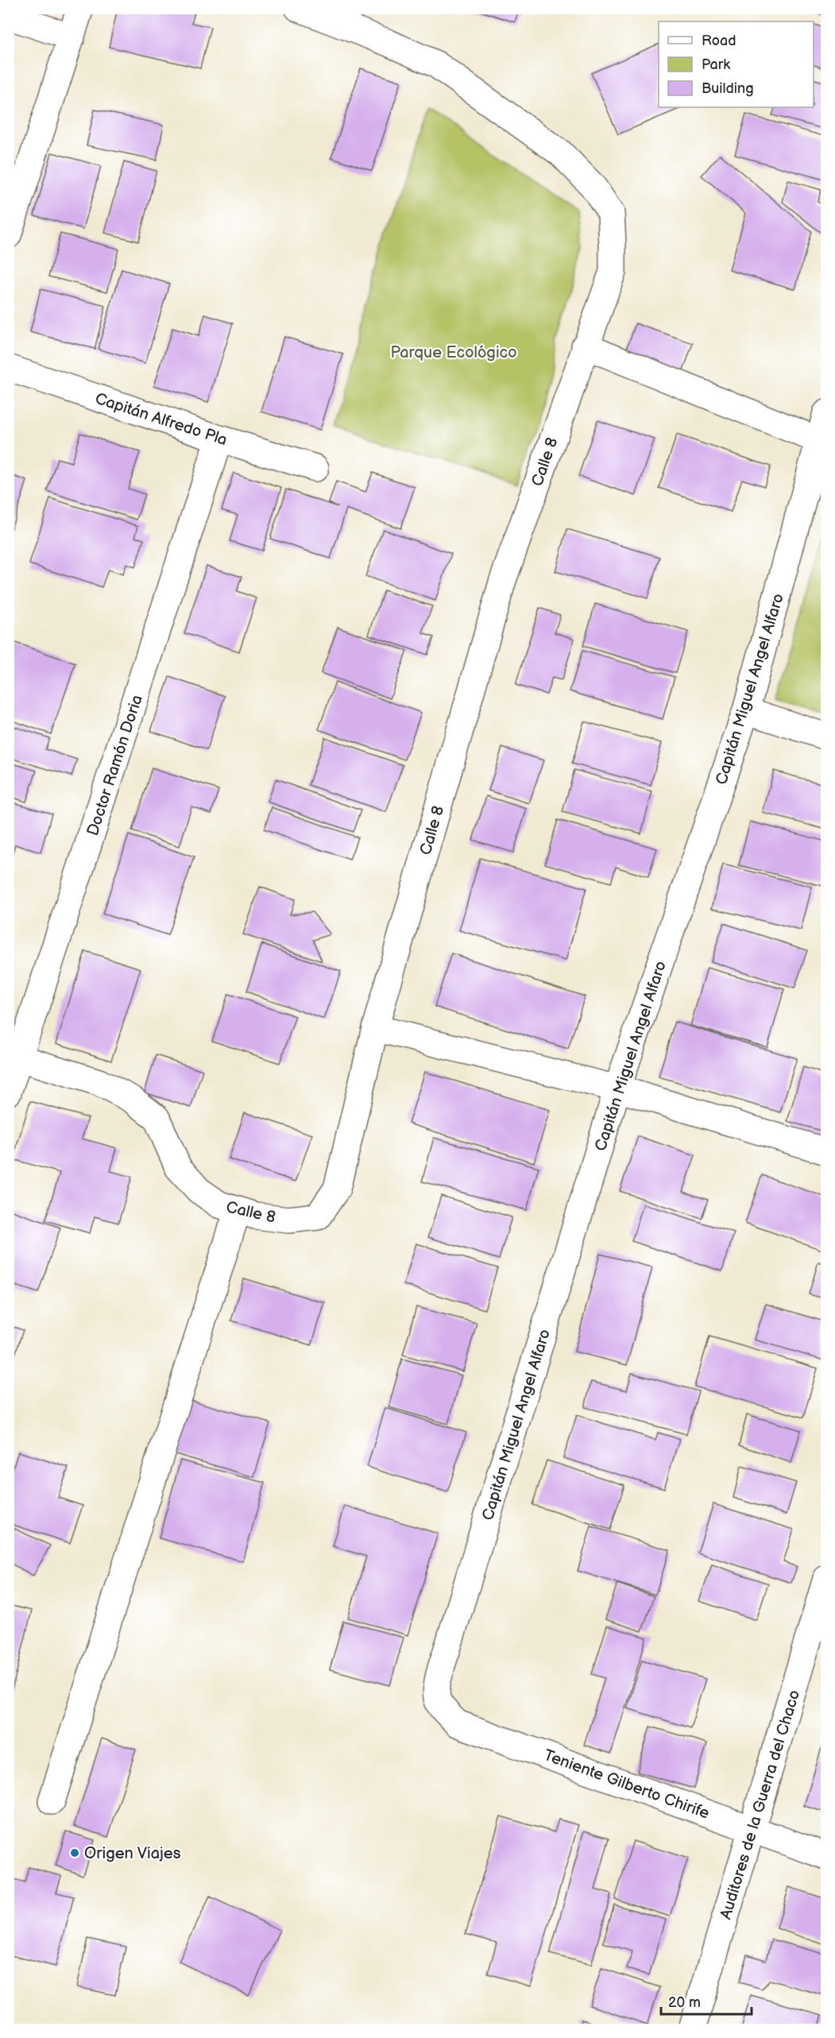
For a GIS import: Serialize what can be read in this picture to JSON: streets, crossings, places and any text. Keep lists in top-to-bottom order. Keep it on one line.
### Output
{"streets":{"street":["Capitán Alfredo Pla","Calle 8","Capitán Miguel Angel Alfaro","Doctor Ramón Doria","Teniente Gilberto Chirife","Auditores de la Guerra del Chaco"]},"crossings":[["Capitán Alfredo Pla","Doctor Ramón Doria"],["Calle 8","Doctor Ramón Doria"],["Capitán Miguel Angel Alfaro","Teniente Gilberto Chirife"],["Teniente Gilberto Chirife","Auditores de la Guerra del Chaco"]],"parks":["Parque Ecológico"],"places":["Origen Viajes"],"legend":["Road","Park","Building"],"scale_bar":"20 m"}
